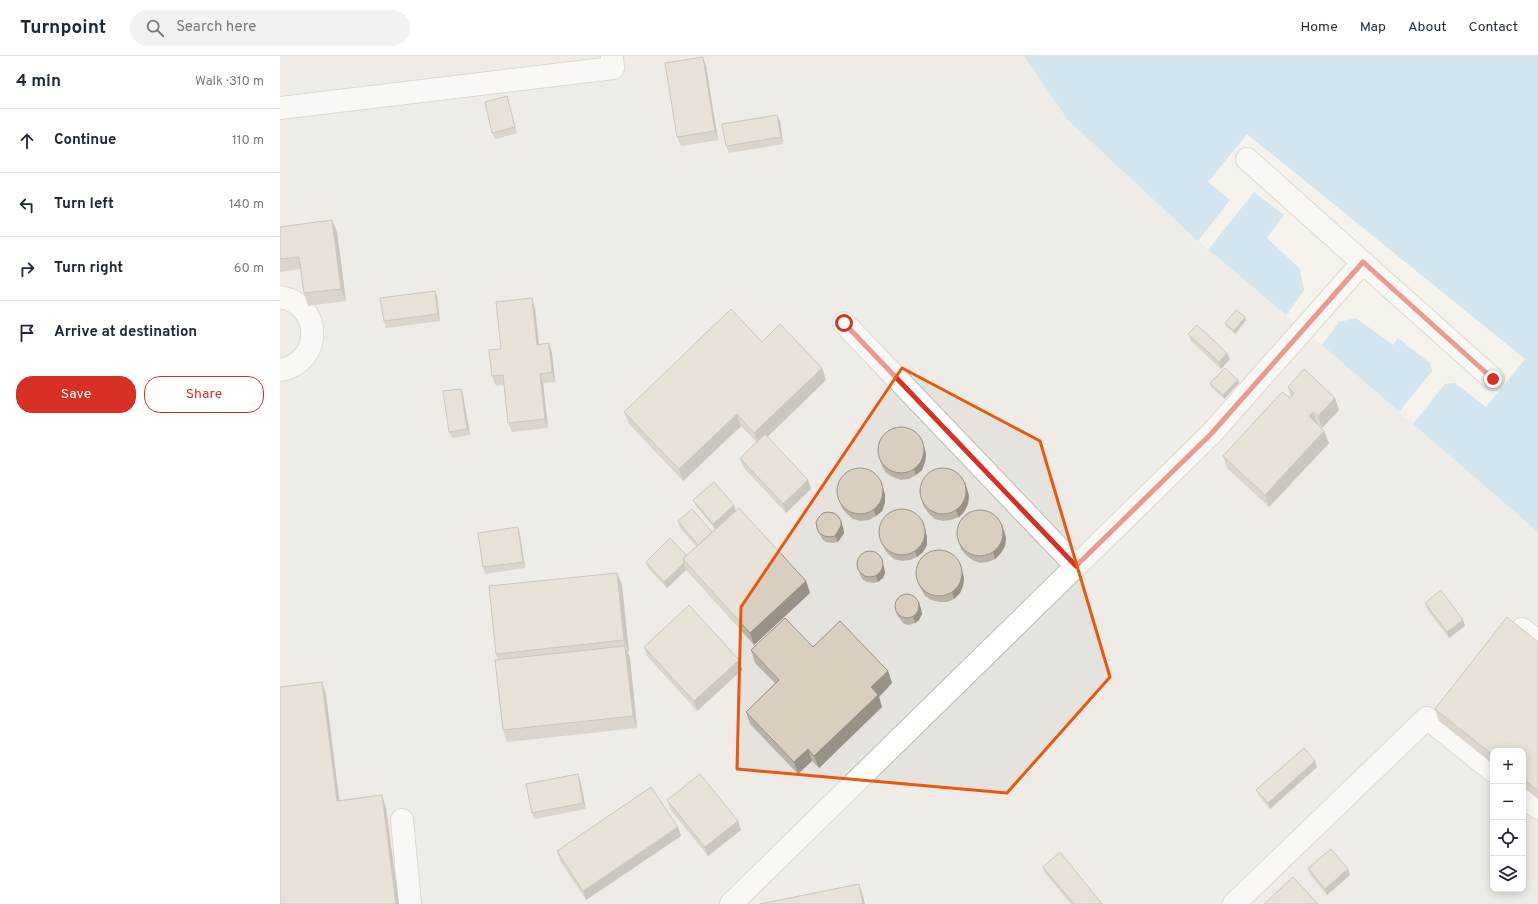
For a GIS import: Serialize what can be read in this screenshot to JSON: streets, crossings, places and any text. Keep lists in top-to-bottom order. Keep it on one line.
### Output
{"page":{"header":"Turnpoint","search":"Search here","nav":["Home","Map","About","Contact"],"heading":["4 min","Walk · 310 m"],"list":[["Continue","110 m"],["Turn left","140 m"],["Turn right","60 m"],"Arrive at destination"],"buttons":["Save","Share"],"map_buttons":["+","−"]}}
